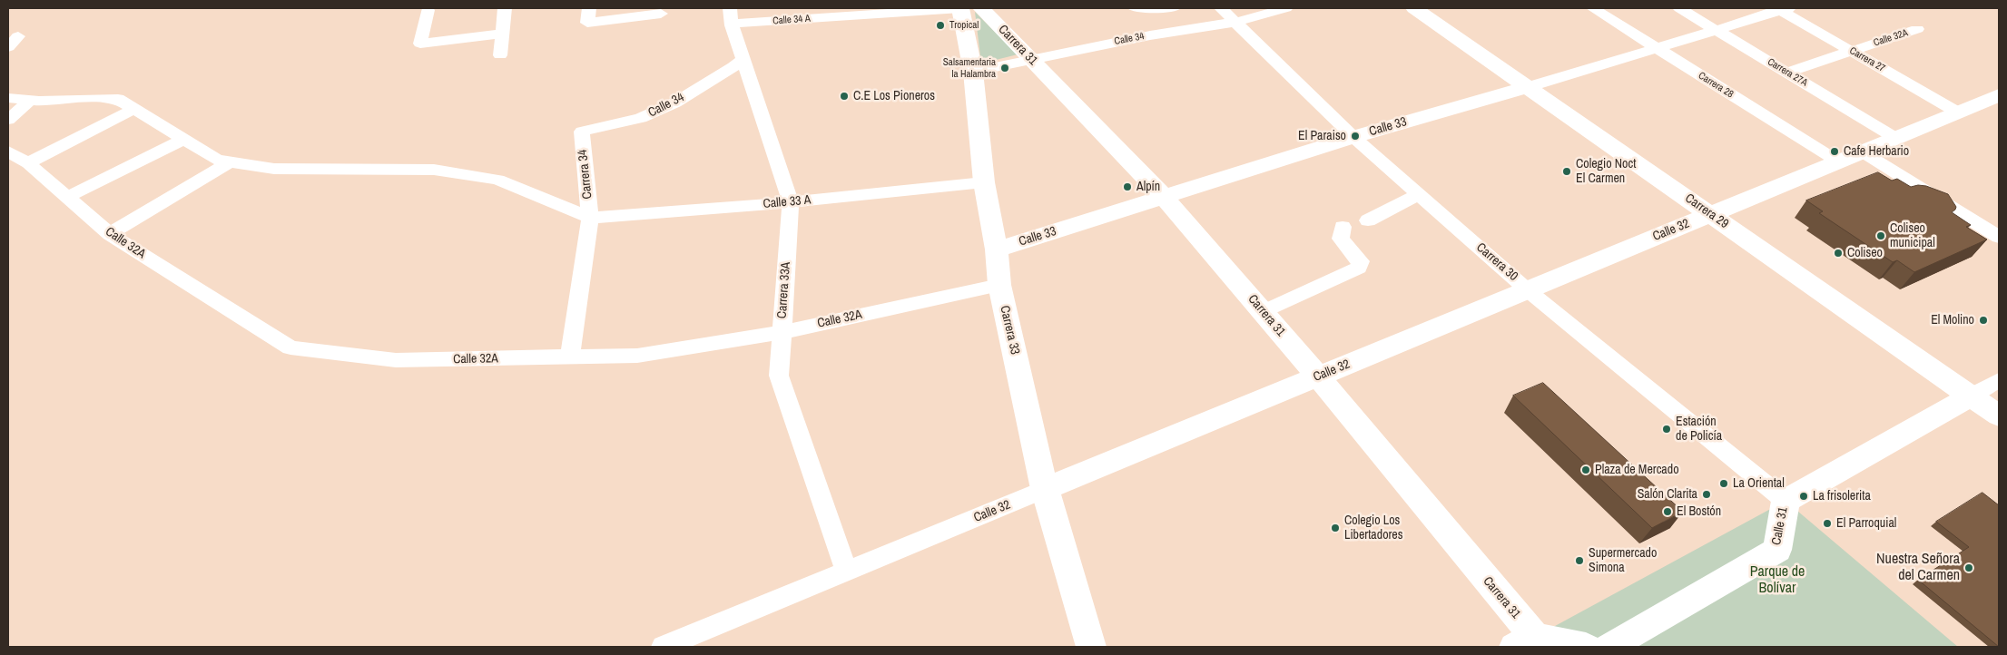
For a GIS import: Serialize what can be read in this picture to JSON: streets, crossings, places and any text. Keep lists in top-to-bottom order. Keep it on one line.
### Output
{"streets":{"street":["Calle 34 A","Calle 32A","Calle 34","Carrera 31","Carrera 27","Carrera 27A","Carrera 28","Calle 33","Carrera 34","Calle 33 A","Carrera 29","Calle 32","Carrera 30","Carrera 33A","Carrera 33","Calle 31"]},"crossings":[["Calle 34 A","Carrera 33A"],["Calle 34 A","Carrera 33"],["Calle 32A","Carrera 27"],["Calle 32A","Carrera 27A"],["Calle 32A","Carrera 34"],["Calle 32A","Carrera 33A"],["Calle 32A","Carrera 33"],["Calle 34","Carrera 31"],["Calle 34","Carrera 34"],["Calle 34","Carrera 30"],["Calle 34","Carrera 33A"],["Calle 34","Carrera 33"],["Carrera 31","Calle 33"],["Carrera 31","Calle 32"],["Carrera 27","Calle 33"],["Carrera 27","Calle 32"],["Carrera 27A","Calle 33"],["Carrera 27A","Calle 32"],["Carrera 28","Calle 33"],["Carrera 28","Calle 32"],["Calle 33","Carrera 29"],["Calle 33","Carrera 30"],["Calle 33","Carrera 33"],["Carrera 34","Calle 33 A"],["Calle 33 A","Carrera 33A"],["Calle 33 A","Carrera 33"],["Carrera 29","Calle 32"],["Carrera 29","Calle 31"],["Calle 32","Carrera 30"],["Calle 32","Carrera 33A"],["Calle 32","Carrera 33"],["Carrera 30","Calle 31"]],"parks":["Parque de Bolívar"],"places":["Tropical","Salsamentaria la Halambra","C.E Los Pioneros","El Paraiso","Cafe Herbario","Colegio Noct El Carmen","Alpín","Coliseo municipal","Coliseo","El Molino","Estación de Policía","Plaza de Mercado","La Oriental","Salón Clarita","La frisolerita","El Bostón","El Parroquial","Colegio Los Libertadores","Supermercado Simona","Nuestra Señora del Carmen"]}
